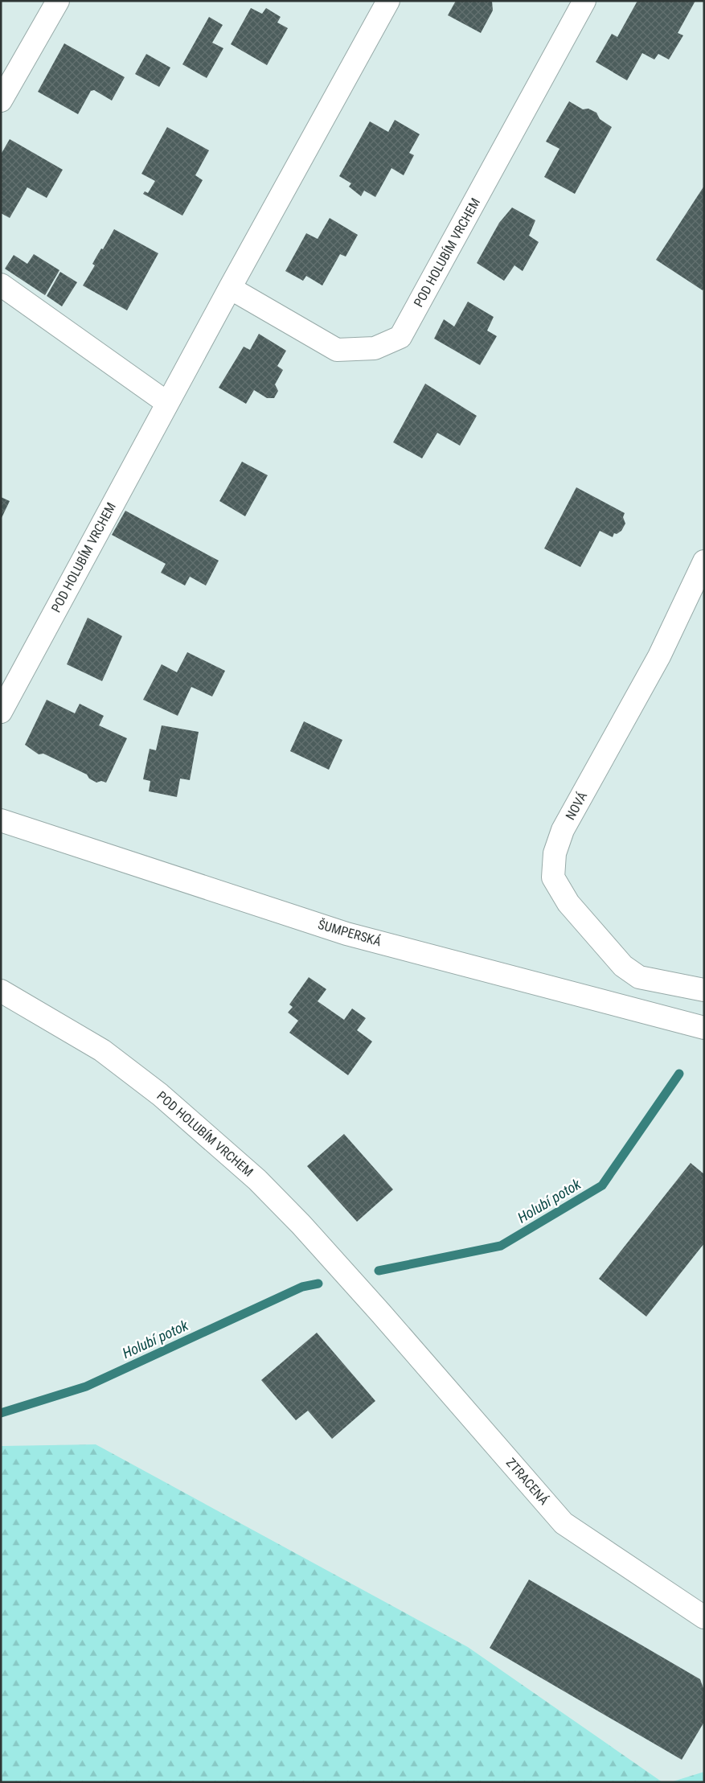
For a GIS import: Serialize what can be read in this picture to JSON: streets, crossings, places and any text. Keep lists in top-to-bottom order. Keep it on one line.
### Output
{"streets":{"street":["POD HOLUBÍM VRCHEM","NOVÁ","ŠUMPERSKÁ","ZTRACENÁ"]},"crossings":[["POD HOLUBÍM VRCHEM","ZTRACENÁ"]],"water":["Holubí potok"]}
